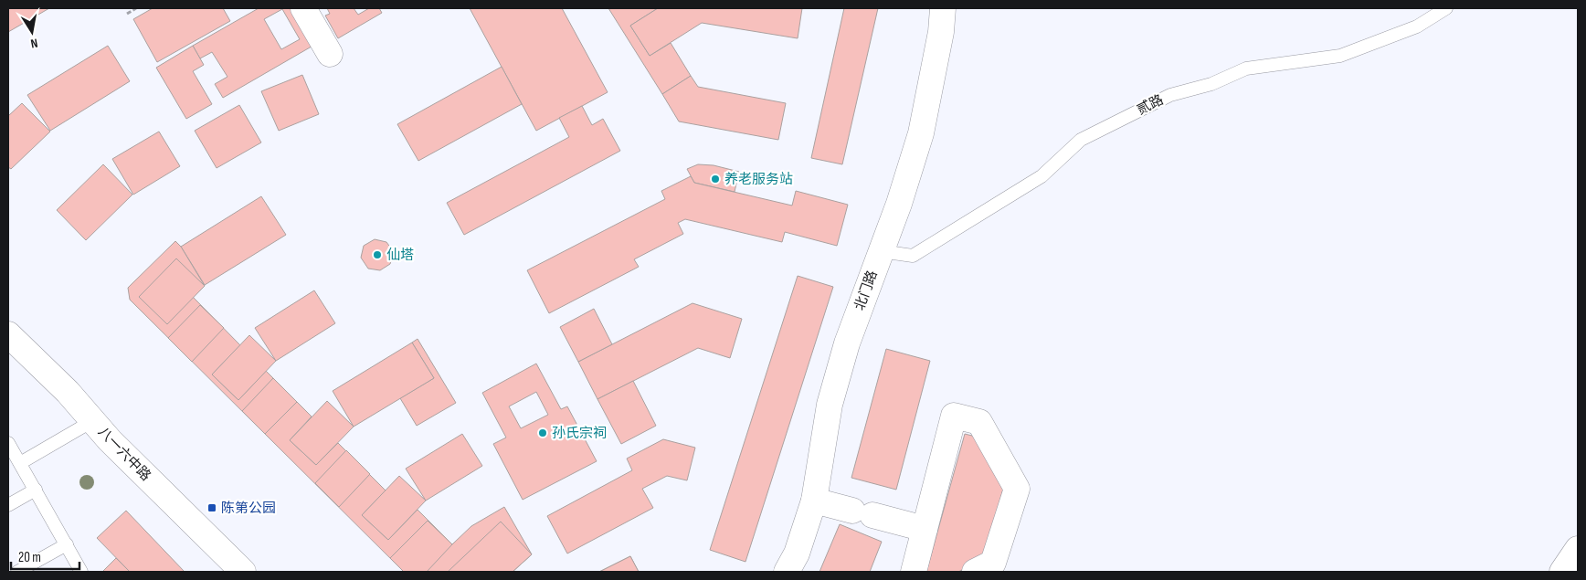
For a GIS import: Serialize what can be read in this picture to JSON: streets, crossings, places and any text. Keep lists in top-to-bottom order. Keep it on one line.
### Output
{"streets":{"street":["北门路","八一六中路"],"lane":["贰路"]},"crossings":[["贰路","北门路"]],"places":{"other":["养老服务站","仙塔","孙氏宗祠"],"transit":["陈第公园"]},"scale_bar":"20 m","north":"bottom"}
